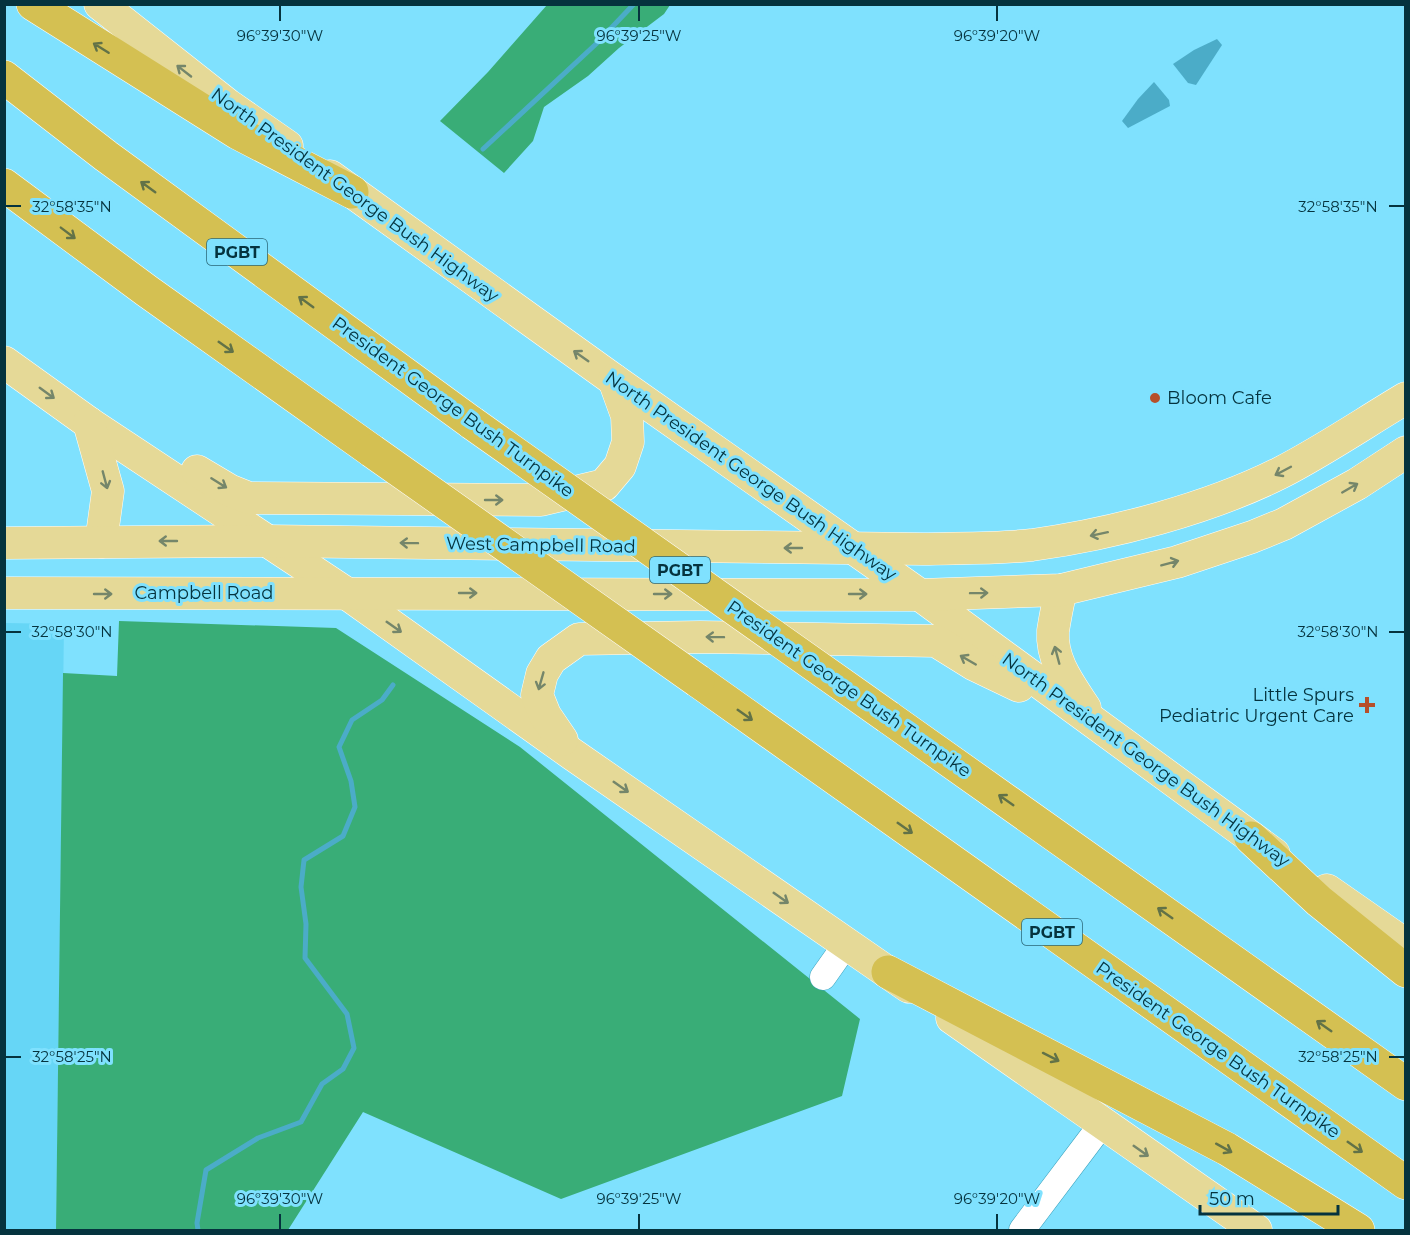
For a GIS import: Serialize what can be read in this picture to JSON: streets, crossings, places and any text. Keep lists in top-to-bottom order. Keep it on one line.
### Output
{"streets":{"highway":["PGBT","President George Bush Turnpike"],"main road":["North President George Bush Highway","West Campbell Road","Campbell Road"]},"crossings":[["North President George Bush Highway","West Campbell Road"]],"one_way":["North President George Bush Highway","Campbell Road"],"places":{"other":["Bloom Cafe"],"health":["Little Spurs Pediatric Urgent Care"]},"scale_bar":"50 m","coordinates":["96°39'30\"W","96°39'25\"W","96°39'20\"W","32°58'35\"N","32°58'30\"N","32°58'25\"N"]}
